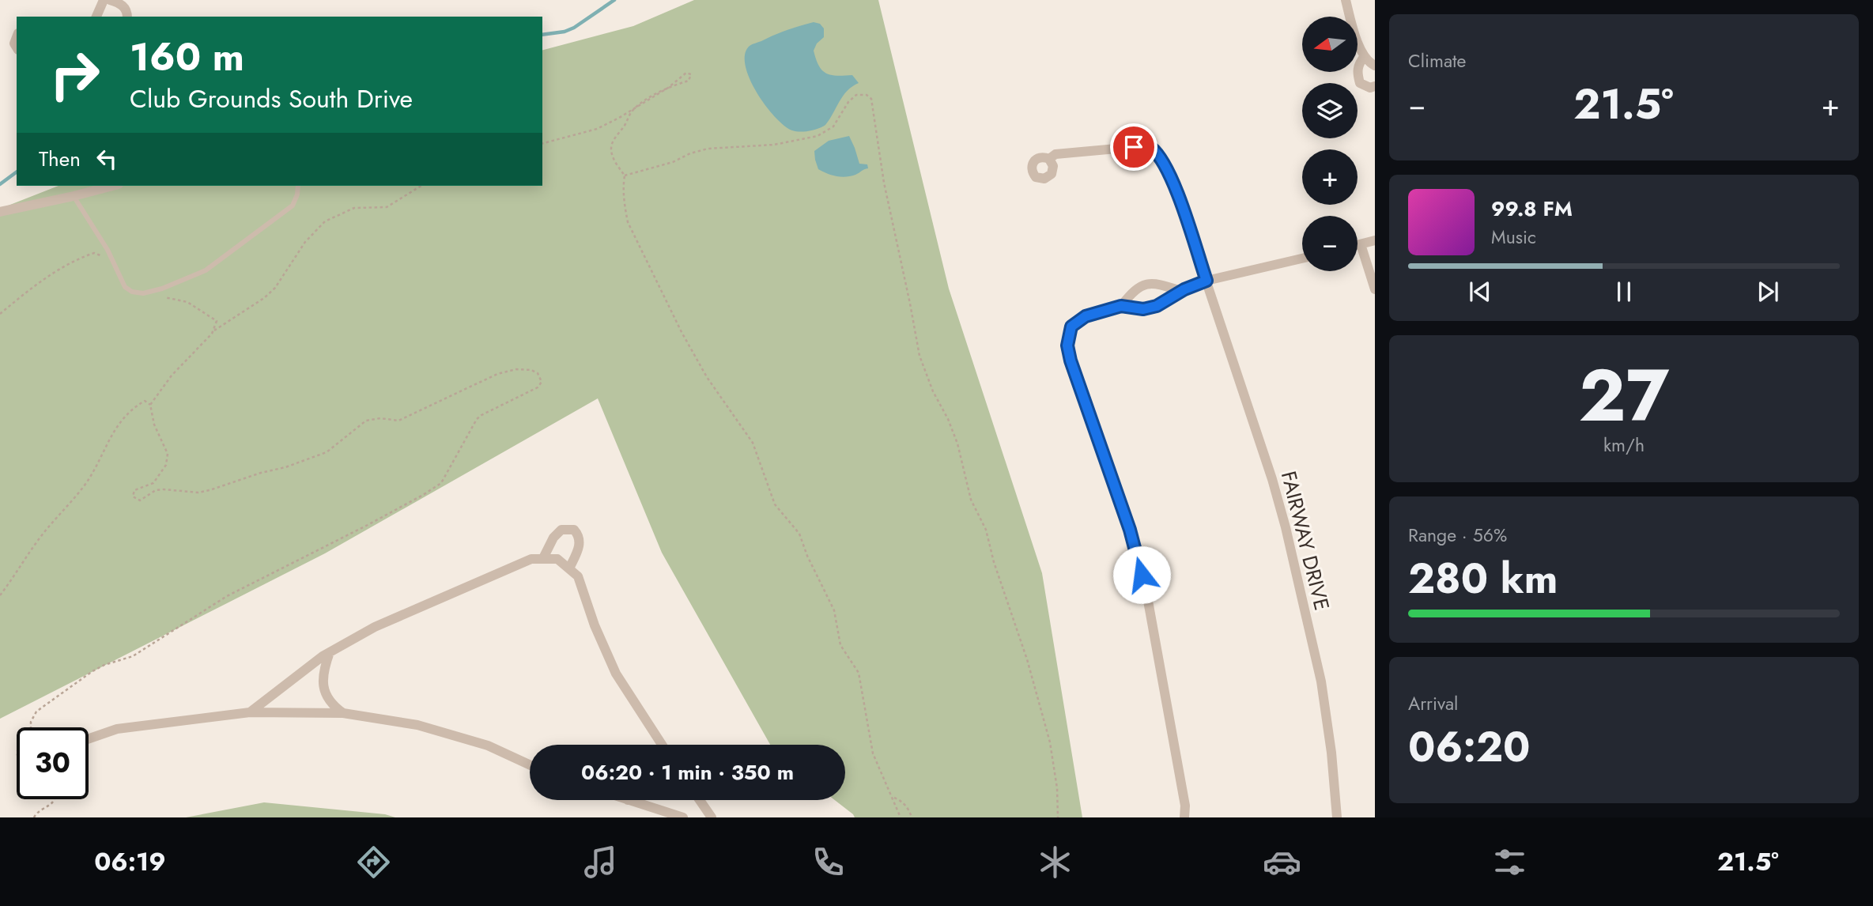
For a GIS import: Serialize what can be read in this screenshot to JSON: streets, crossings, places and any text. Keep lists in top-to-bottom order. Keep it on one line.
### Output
{"streets":{"street":["FAIRWAY DRIVE"]},"north":"left","page":{"tile":["Climate",["27","km/h"],["Range · 56%","280 km"],["Arrival","06:20"]],"map_buttons":["+","−"],"turn":["160 m","Club Grounds South Drive"],"heat":["−","21.5°","+"],"then":"Then","song":["99.8 FM","Music"],"limit":"30","trip":"06:20 · 1 min · 350 m","tabs":["06:19","21.5°"]}}
